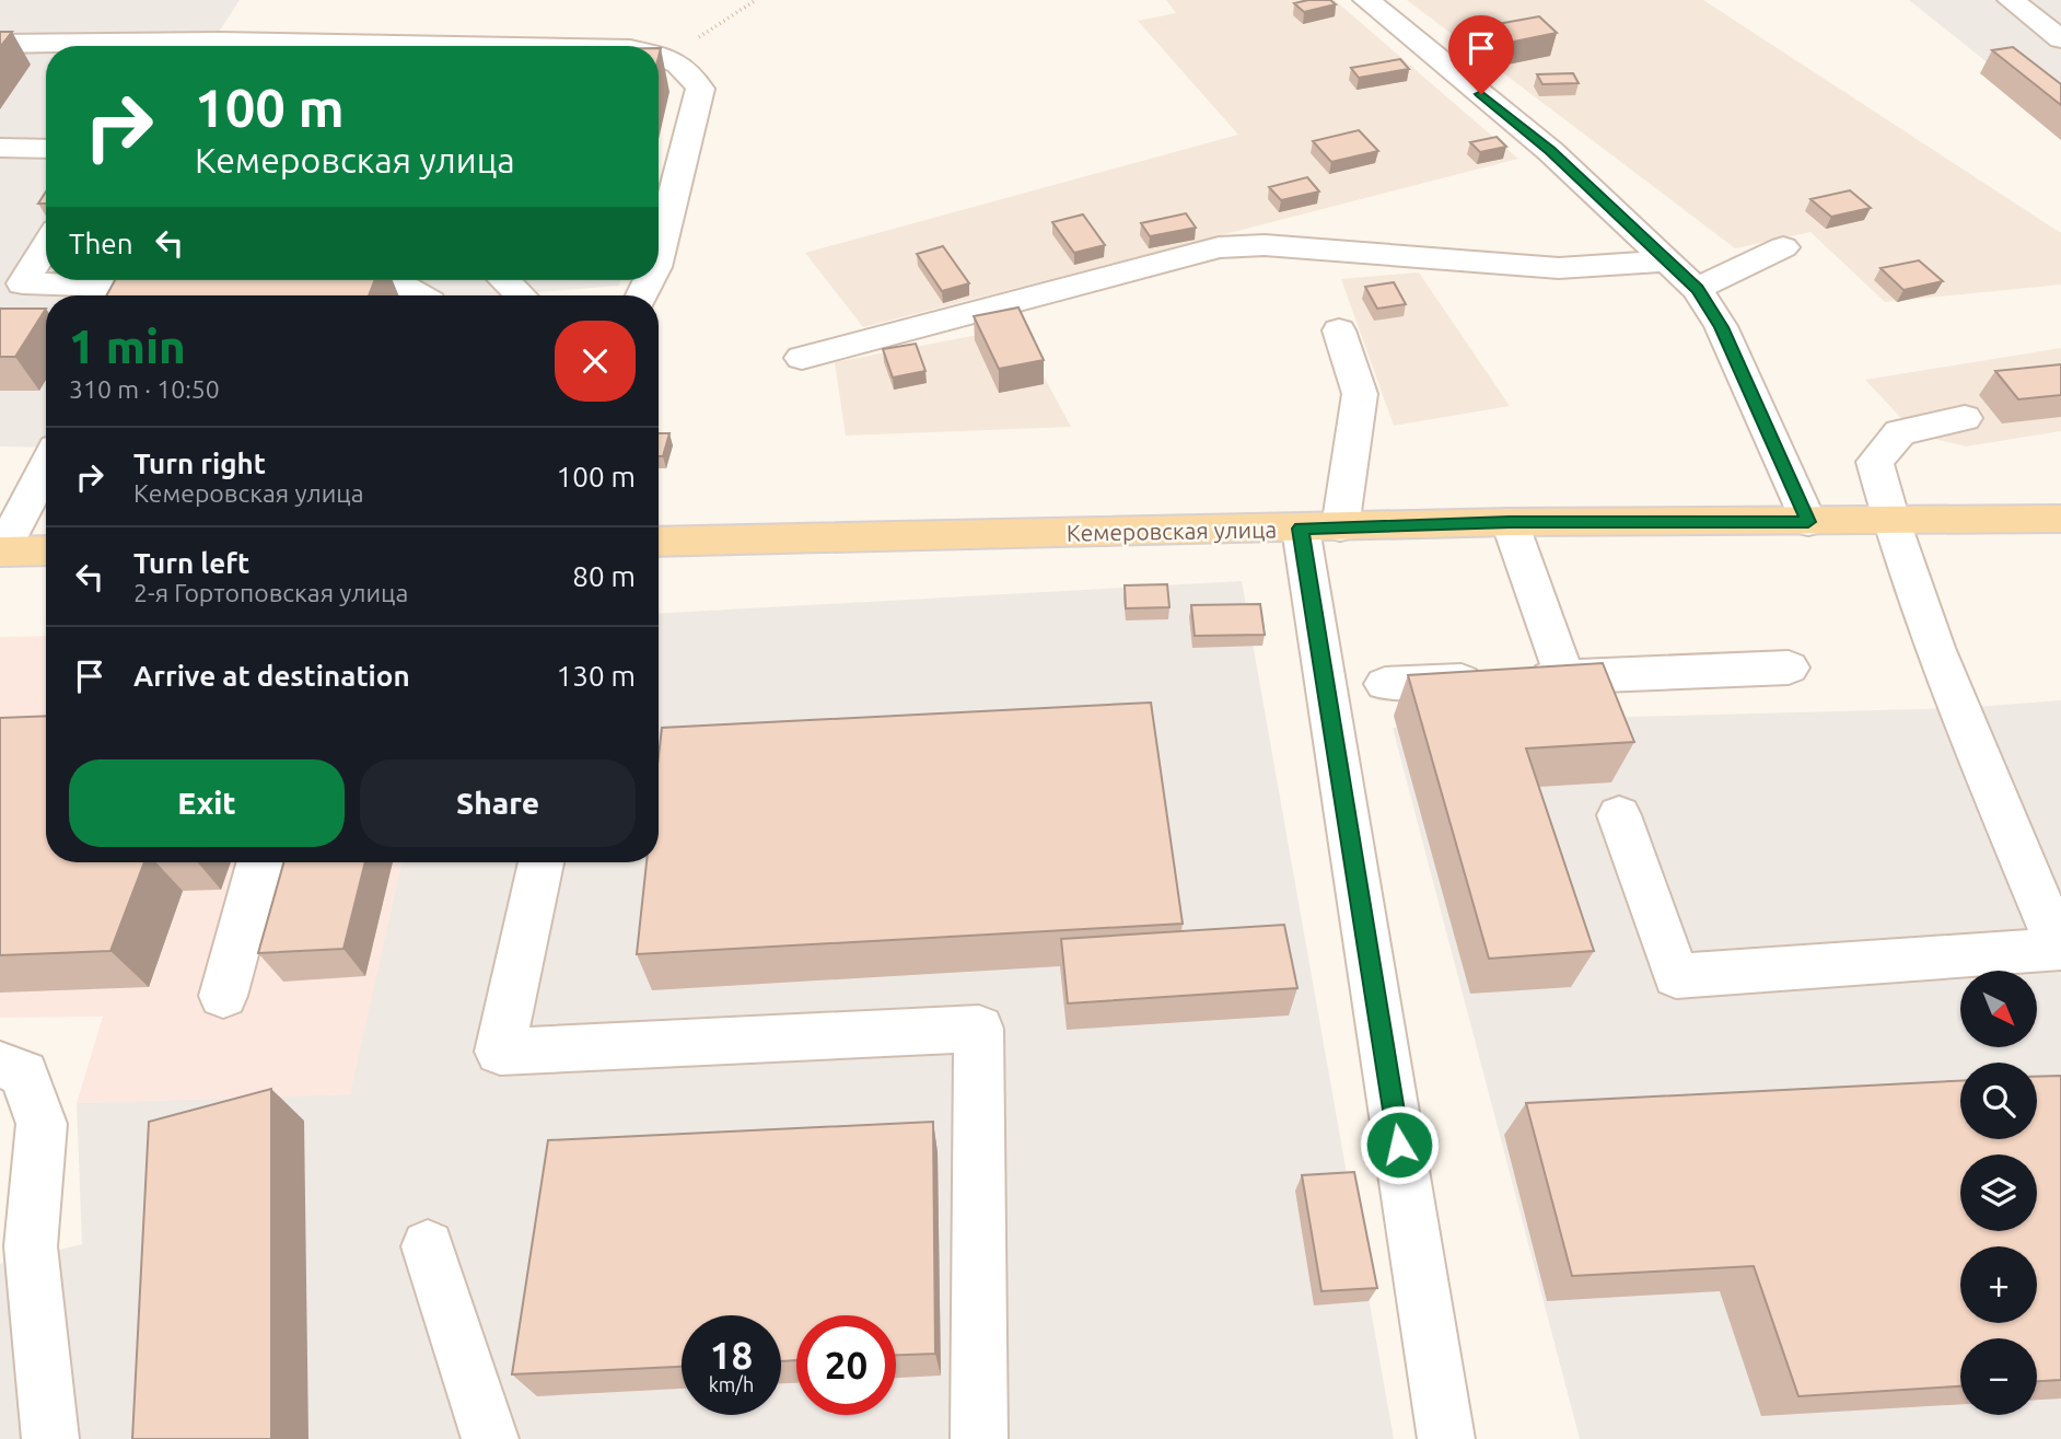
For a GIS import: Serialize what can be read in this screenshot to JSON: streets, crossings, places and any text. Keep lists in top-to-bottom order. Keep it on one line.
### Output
{"streets":{"main road":["Кемеровская улица"]},"north":"bottom right","page":{"turn":["100 m","Кемеровская улица"],"then":"Then","heading":["1 min","310 m · 10:50"],"list":[{"name":"Turn right","note":"Кемеровская улица","value":"100 m"},{"name":"Turn left","note":"2-я Гортоповская улица","value":"80 m"},{"name":"Arrive at destination","value":"130 m"}],"buttons":["Exit","Share"],"map_buttons":["+","−"],"speed":"18 km/h","limit":"20"}}
